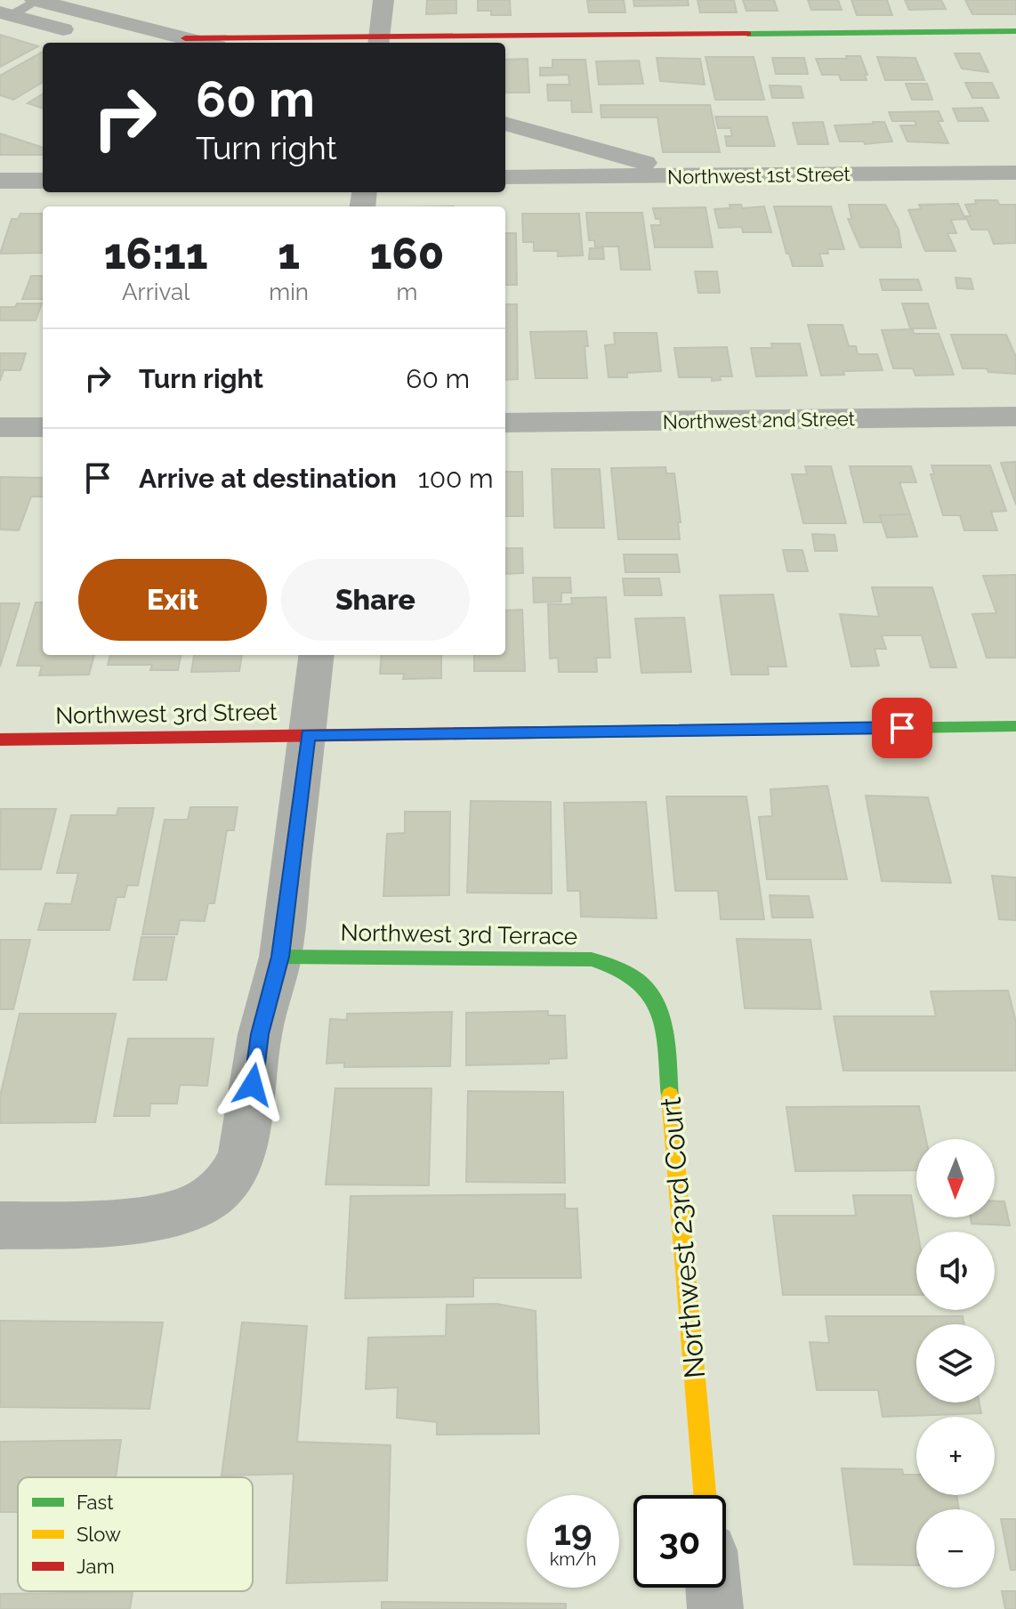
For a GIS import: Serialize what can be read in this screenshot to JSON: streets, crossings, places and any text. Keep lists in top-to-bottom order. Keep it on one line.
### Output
{"streets":{"street":["Northwest 1st Street","Northwest 2nd Street","Northwest 3rd Street","Northwest 3rd Terrace","Northwest 23rd Court"]},"crossings":[["Northwest 3rd Terrace","Northwest 23rd Court"]],"legend":["Fast","Slow","Jam"],"north":"bottom","page":{"turn":["60 m","Turn right"],"eta":["16:11","Arrival","1","min","160","m"],"list":[{"name":"Turn right","value":"60 m"},{"name":"Arrive at destination","value":"100 m"}],"buttons":["Exit","Share"],"map_buttons":["+","−"],"speed":"19 km/h","limit":"30"}}
